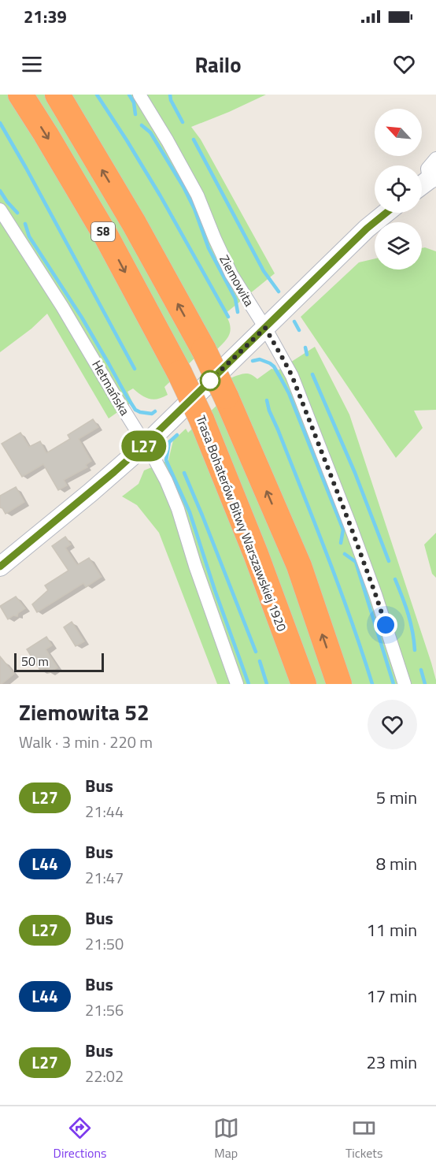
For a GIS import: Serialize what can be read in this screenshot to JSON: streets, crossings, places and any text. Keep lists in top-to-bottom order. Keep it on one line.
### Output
{"streets":{"highway":["S8","Trasa Bohaterów Bitwy Warszawskiej 1920"],"street":["Ziemowita","Hetmańska"]},"lines":["bus line L27"],"scale_bar":"50 m","north":"top left","page":{"status":"21:39","header":"Railo","on_map":"L27","scale":"50 m","heading":["Ziemowita 52","Walk · 3 min · 220 m"],"list":[{"mark":"L27","name":"Bus","note":"21:44","value":"5 min"},{"mark":"L44","name":"Bus","note":"21:47","value":"8 min"},{"mark":"L27","name":"Bus","note":"21:50","value":"11 min"},{"mark":"L44","name":"Bus","note":"21:56","value":"17 min"},{"mark":"L27","name":"Bus","note":"22:02","value":"23 min"}],"tabs":["Directions","Map","Tickets"]}}
